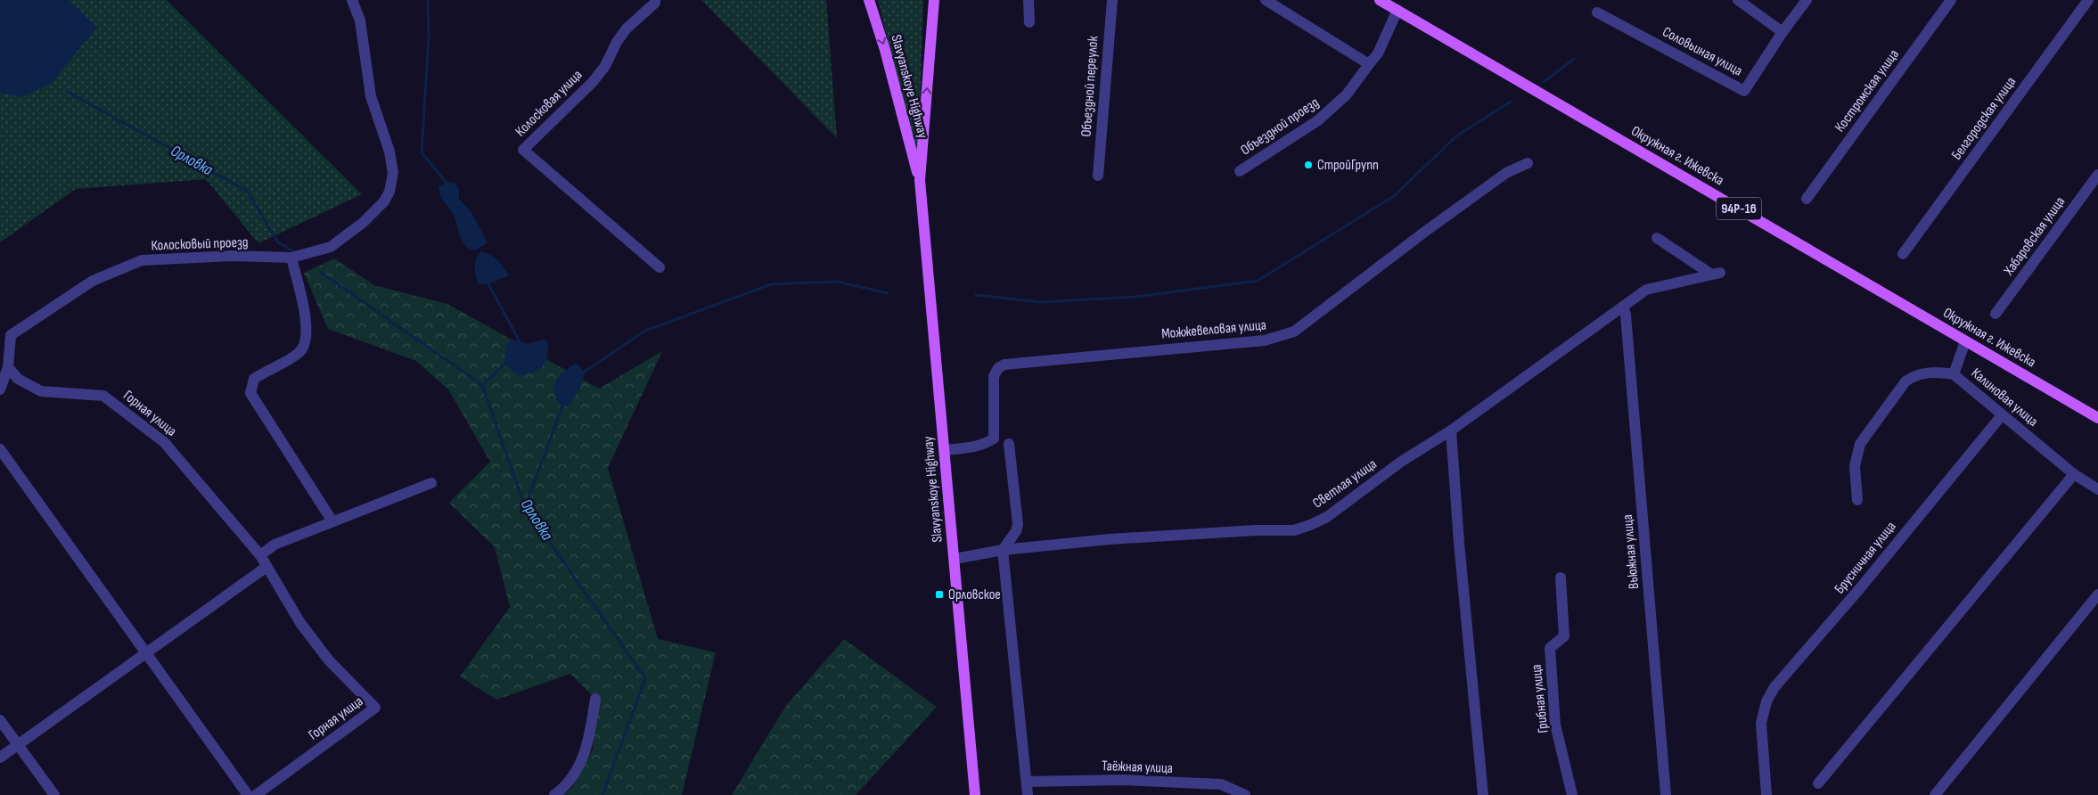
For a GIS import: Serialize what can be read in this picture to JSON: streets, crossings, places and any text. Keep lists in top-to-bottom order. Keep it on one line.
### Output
{"streets":{"main road":["Slavyanskoye Highway","Окружная г. Ижевска","94Р-16"],"street":["Соловьиная улица","Объездной переулок","Костромская улица","Колосковая улица","Белгородская улица","Объездной проезд","Хабаровская улица","Колосковый проезд","Можжевеловая улица","Калиновая улица","Горная улица","Светлая улица","Вьюжная улица","Брусничная улица","Грибная улица","Таёжная улица"]},"crossings":[["Slavyanskoye Highway","Можжевеловая улица"],["Slavyanskoye Highway","Светлая улица"],["Объездной проезд","Окружная г. Ижевска"],["Колосковый проезд","Горная улица"],["Калиновая улица","Брусничная улица"],["Светлая улица","Вьюжная улица"]],"water":["Орловка"],"places":{"other":["СтройГрупп"],"transit":["Орловское"]}}
